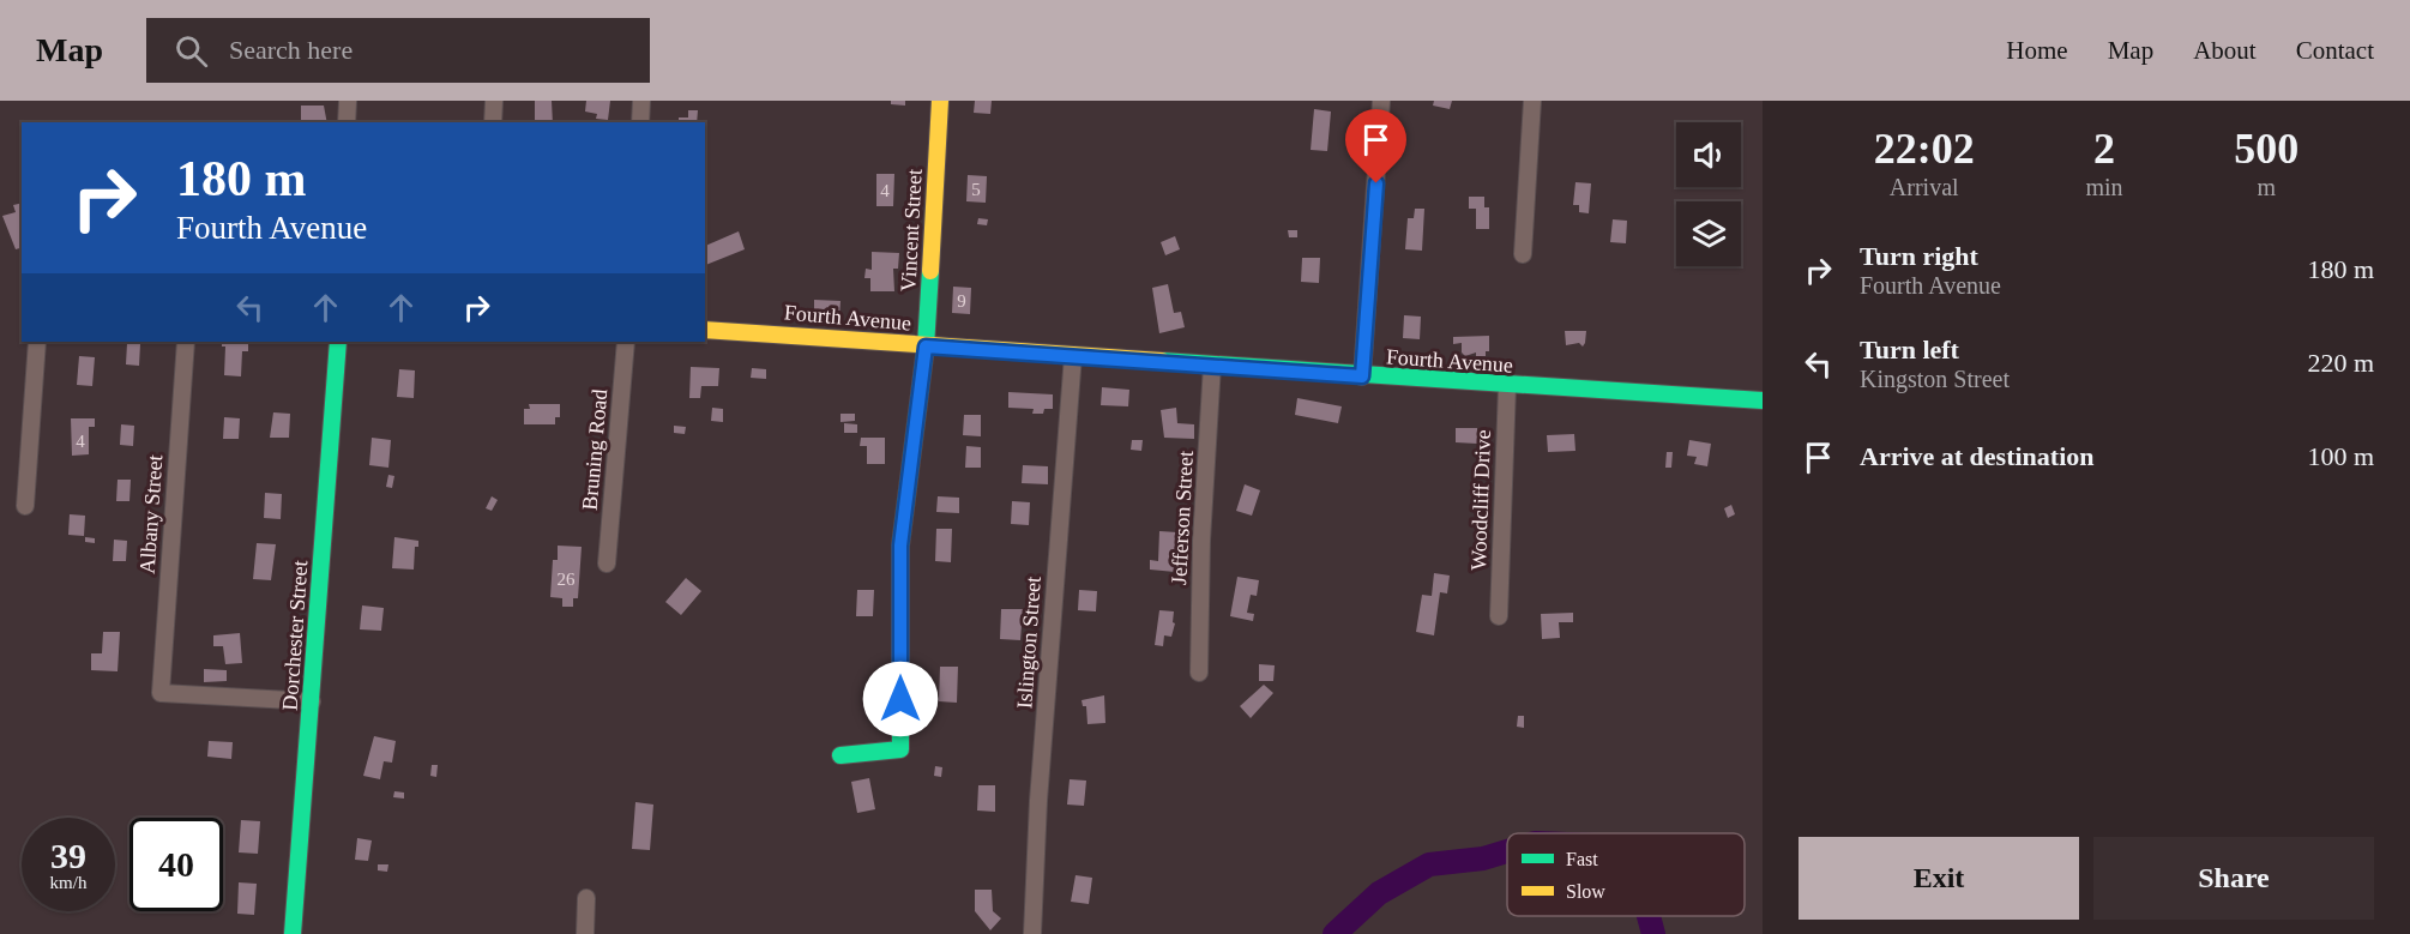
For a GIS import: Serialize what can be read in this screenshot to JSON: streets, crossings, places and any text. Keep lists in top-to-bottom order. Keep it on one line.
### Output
{"streets":{"street":["Vincent Street","Fourth Avenue","Bruning Road","Woodcliff Drive","Albany Street","Jefferson Street","Dorchester Street","Islington Street"]},"crossings":[["Vincent Street","Fourth Avenue"],["Fourth Avenue","Woodcliff Drive"],["Fourth Avenue","Jefferson Street"],["Fourth Avenue","Islington Street"],["Albany Street","Dorchester Street"]],"house_numbers":["5","4","9","4","26"],"legend":["Fast","Slow"],"page":{"header":"Map","search":"Search here","nav":["Home","Map","About","Contact"],"eta":["22:02","Arrival","2","min","500","m"],"turn":["180 m","Fourth Avenue"],"list":[{"name":"Turn right","note":"Fourth Avenue","value":"180 m"},{"name":"Turn left","note":"Kingston Street","value":"220 m"},{"name":"Arrive at destination","value":"100 m"}],"speed":"39 km/h","limit":"40","buttons":["Exit","Share"]}}
